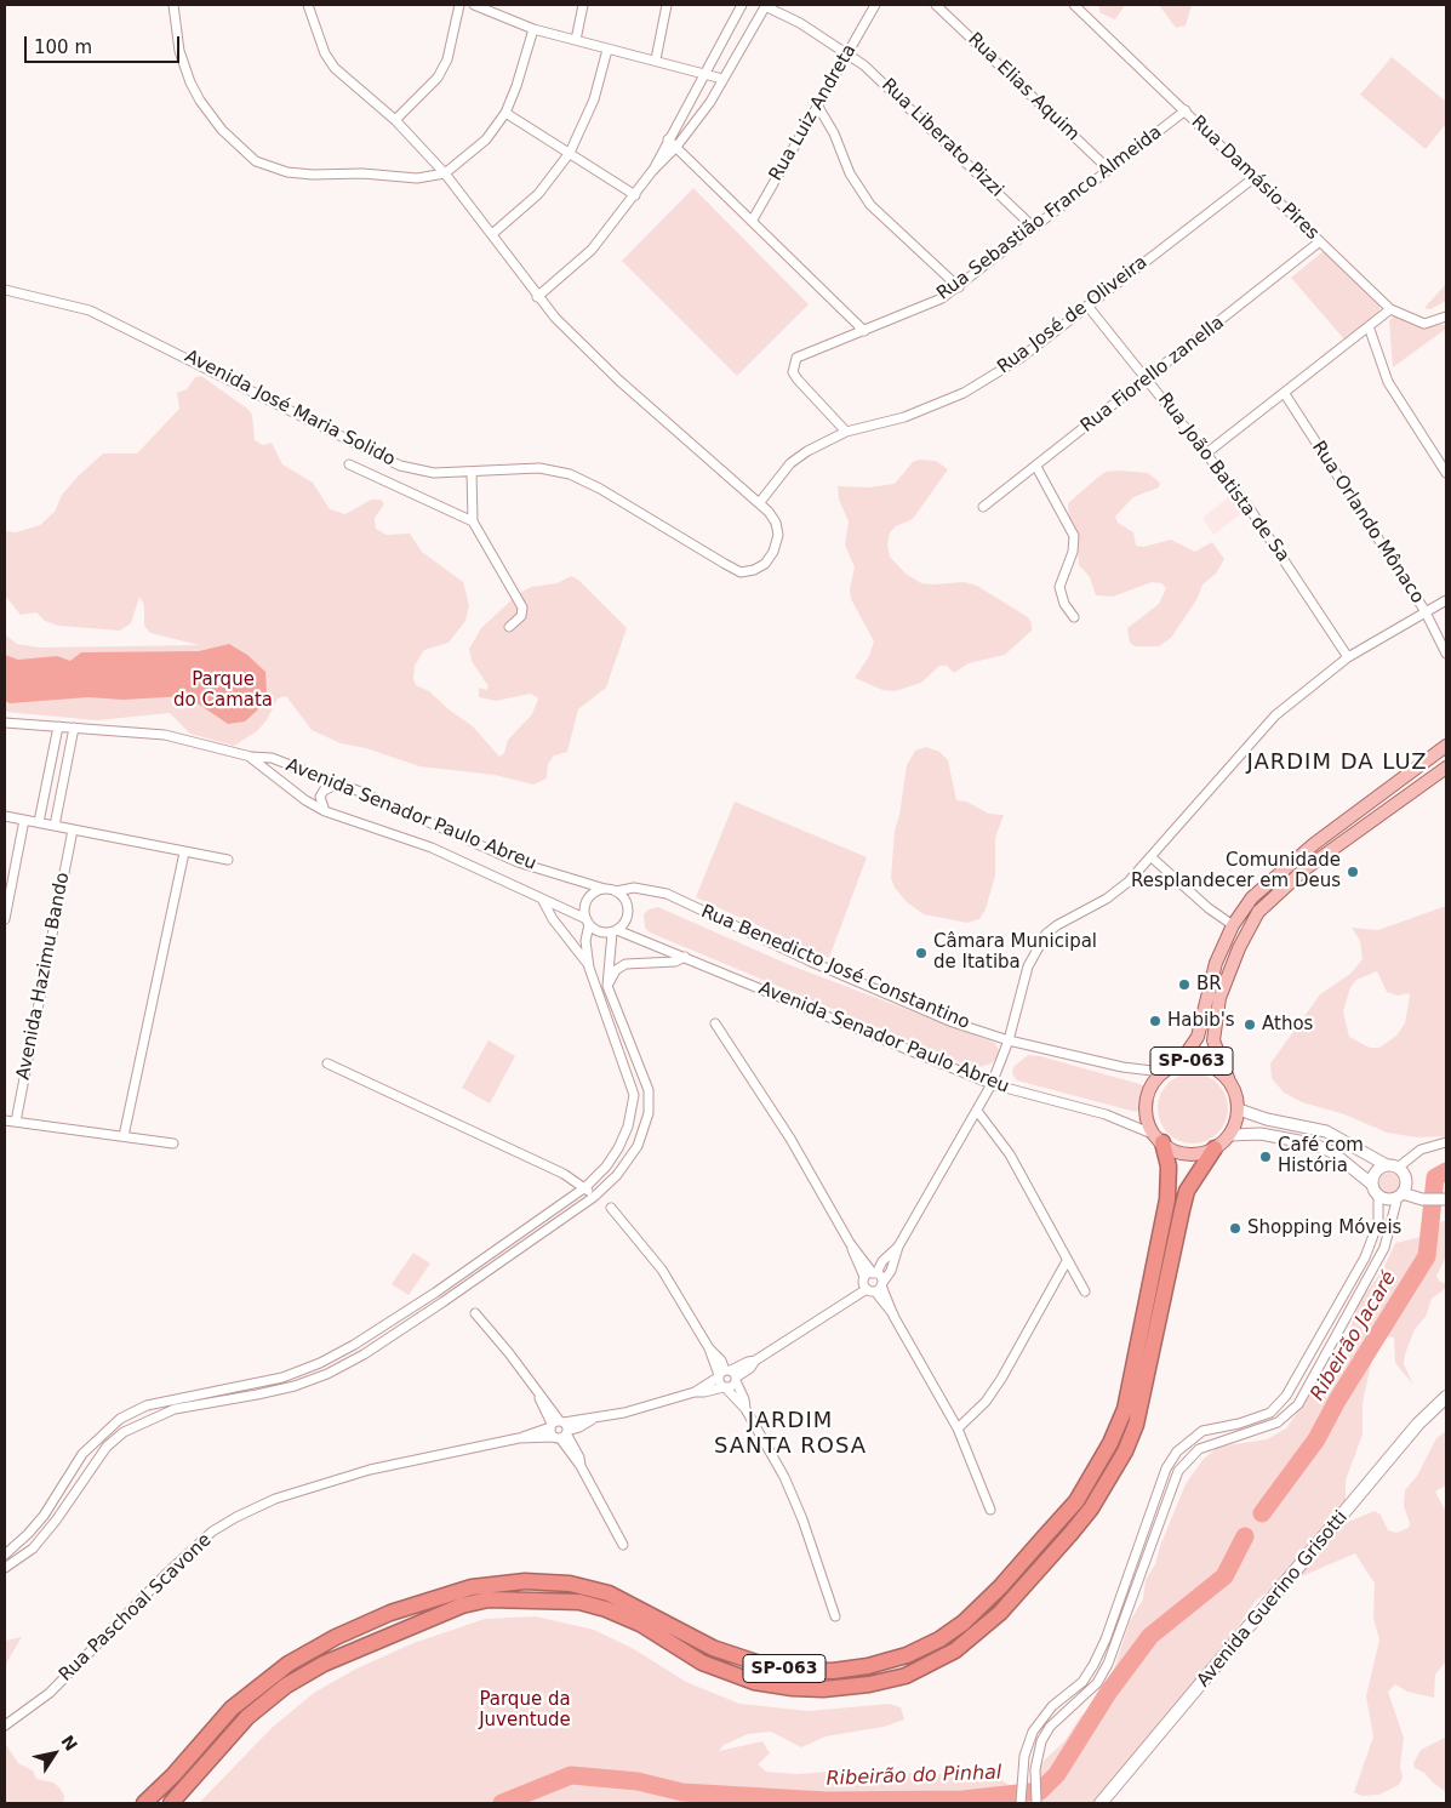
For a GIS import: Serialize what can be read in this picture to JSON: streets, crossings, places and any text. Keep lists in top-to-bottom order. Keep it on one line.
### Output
{"streets":{"highway":["SP-063"],"main road":["Avenida Guerino Grisotti"],"street":["Rua Elias Aquim","Rua Luiz Andreta","Rua Liberato Pizzi","Rua Damásio Pires","Rua Sebastião Franco Almeida","Rua José de Oliveira","Rua Fiorello zanella","Avenida José Maria Solido","Rua João Batista de Sa","Rua Orlando Mônaco","Avenida Senador Paulo Abreu","Rua Benedicto José Constantino","Avenida Hazimu Bando","Rua Paschoal Scavone"]},"crossings":[["Rua Elias Aquim","Rua Sebastião Franco Almeida"],["Rua Luiz Andreta","Rua Liberato Pizzi"],["Rua Liberato Pizzi","Rua Sebastião Franco Almeida"],["Rua Damásio Pires","Rua Sebastião Franco Almeida"],["Rua Damásio Pires","Rua José de Oliveira"],["Rua Damásio Pires","Rua Fiorello zanella"],["Rua Sebastião Franco Almeida","Rua José de Oliveira"],["Rua José de Oliveira","Avenida José Maria Solido"],["Rua José de Oliveira","Rua João Batista de Sa"],["Rua Fiorello zanella","Rua João Batista de Sa"],["Avenida Senador Paulo Abreu","Rua Benedicto José Constantino"],["Avenida Senador Paulo Abreu","SP-063"],["Rua Benedicto José Constantino","SP-063"]],"districts":["JARDIM DA LUZ","JARDIM SANTA ROSA"],"water":["Ribeirão Jacaré","Ribeirão do Pinhal"],"parks":["Parque do Camata","Parque da Juventude"],"places":["Comunidade Resplandecer em Deus","Câmara Municipal de Itatiba","BR","Habib's","Athos","Café com História","Shopping Móveis"],"scale_bar":"100 m","north":"top right"}
